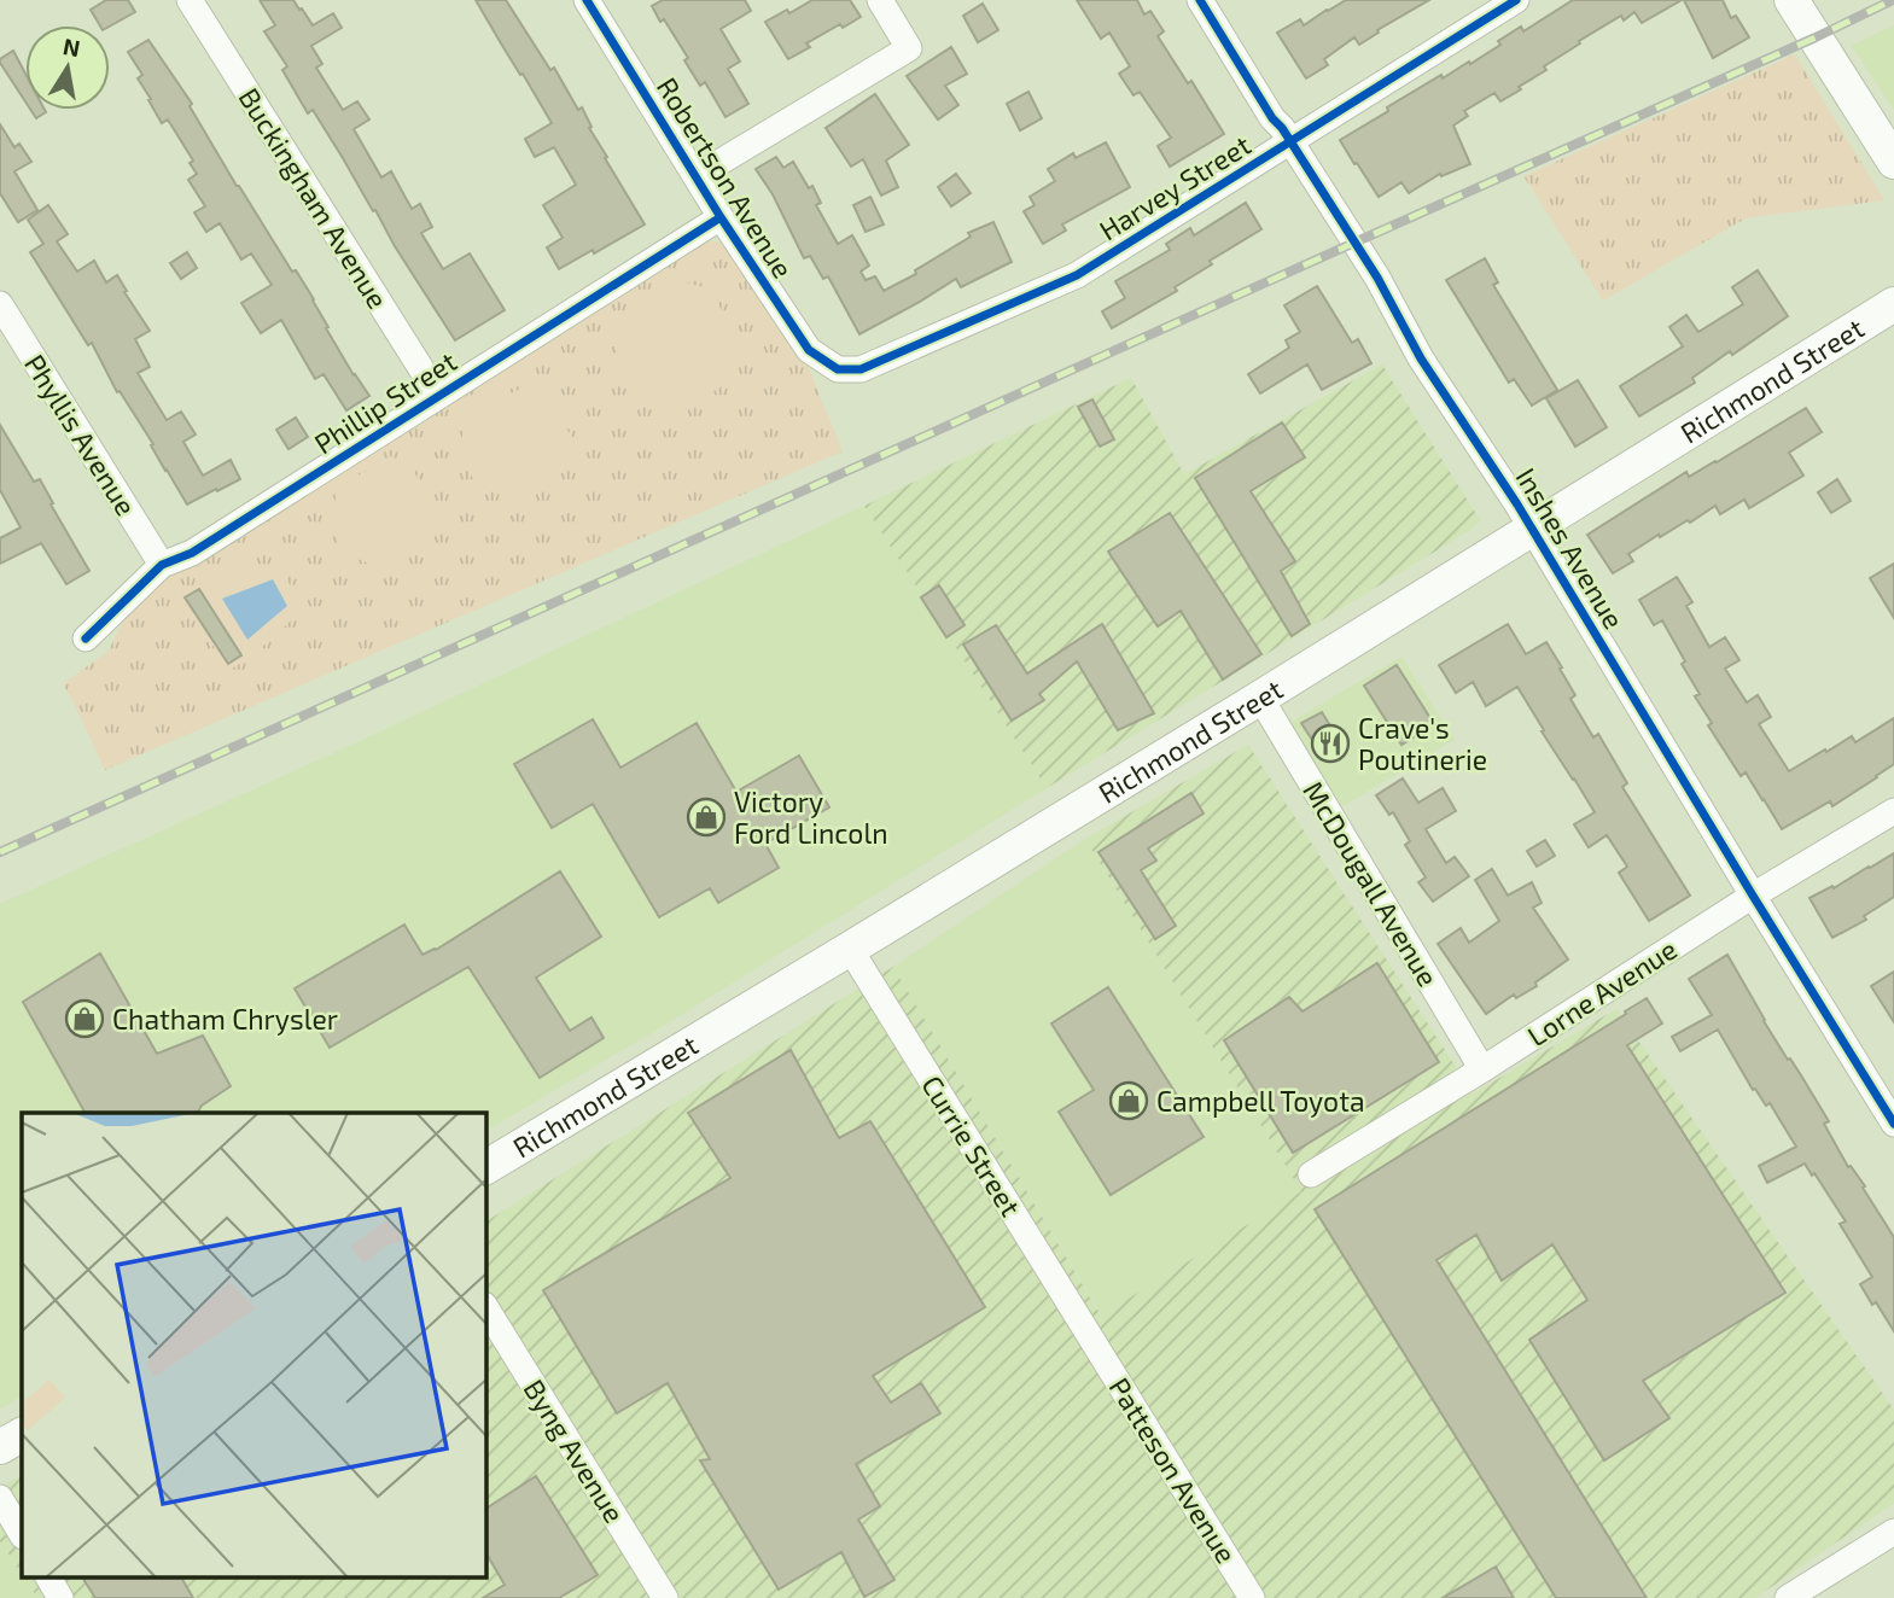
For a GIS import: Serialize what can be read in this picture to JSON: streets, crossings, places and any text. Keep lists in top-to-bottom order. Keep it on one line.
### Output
{"streets":{"main road":["Richmond Street"],"street":["Robertson Avenue","Harvey Street","Buckingham Avenue","Phillip Street","Phyllis Avenue","Inshes Avenue","McDougall Avenue","Lorne Avenue","Currie Street","Byng Avenue","Patteson Avenue"]},"crossings":[["Robertson Avenue","Harvey Street"],["Robertson Avenue","Phillip Street"],["Harvey Street","Inshes Avenue"],["Buckingham Avenue","Phillip Street"],["Richmond Street","Inshes Avenue"],["Richmond Street","McDougall Avenue"],["Richmond Street","Currie Street"],["Phillip Street","Phyllis Avenue"],["Inshes Avenue","Lorne Avenue"],["McDougall Avenue","Lorne Avenue"],["Currie Street","Patteson Avenue"]],"places":{"restaurant":["Crave's Poutinerie"],"shop":["Victory Ford Lincoln","Chatham Chrysler","Campbell Toyota"]},"north":"top"}
